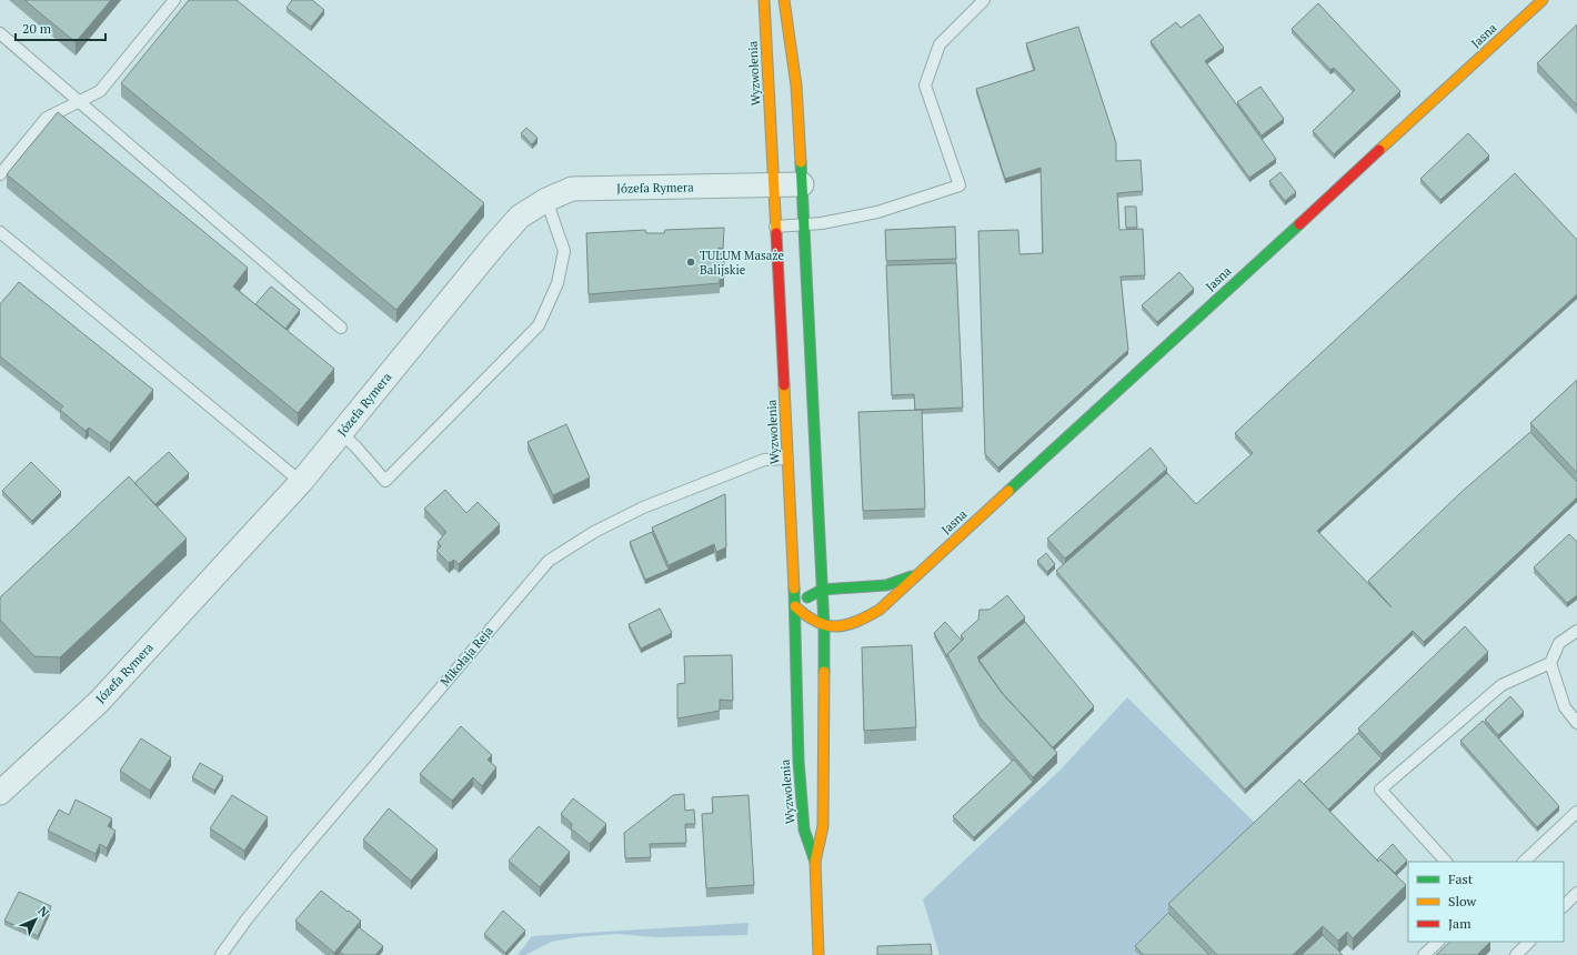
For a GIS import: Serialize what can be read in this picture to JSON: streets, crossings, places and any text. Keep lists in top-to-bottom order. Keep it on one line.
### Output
{"streets":{"street":["Jasna","Wyzwolenia","Józefa Rymera"],"lane":["Mikołaja Reja"]},"crossings":[["Jasna","Wyzwolenia"],["Wyzwolenia","Józefa Rymera"],["Wyzwolenia","Mikołaja Reja"]],"places":["TULUM Masaże Balijskie"],"legend":["Fast","Slow","Jam"],"scale_bar":"20 m","north":"top right"}
